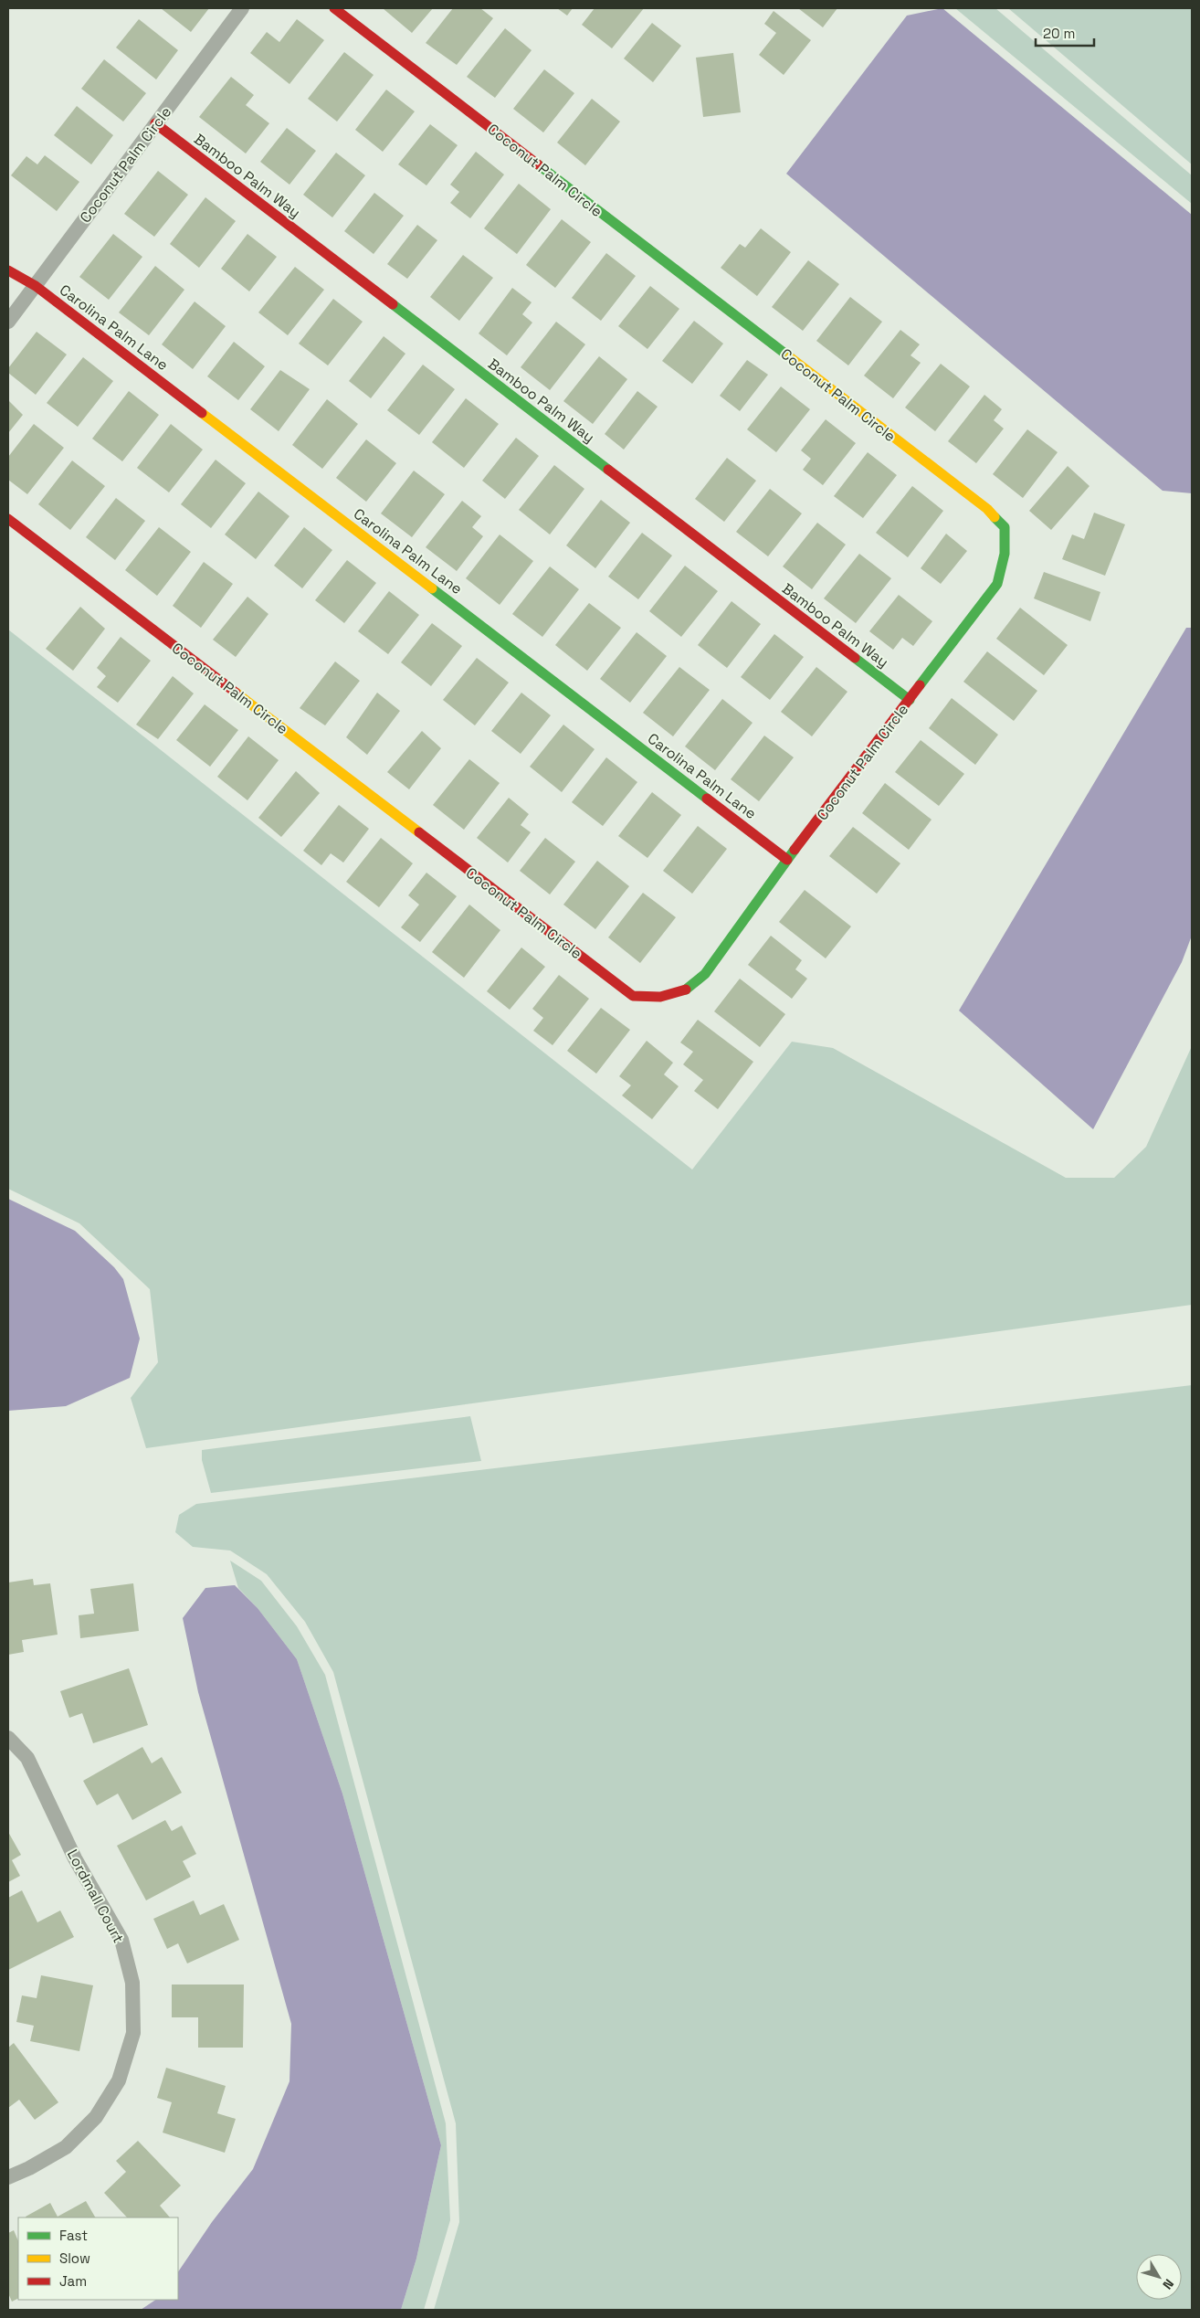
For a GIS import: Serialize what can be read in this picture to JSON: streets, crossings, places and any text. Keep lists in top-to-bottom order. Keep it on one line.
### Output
{"streets":{"street":["Coconut Palm Circle","Bamboo Palm Way","Carolina Palm Lane","Lordmall Court"]},"crossings":[["Coconut Palm Circle","Bamboo Palm Way"],["Coconut Palm Circle","Carolina Palm Lane"]],"legend":["Fast","Slow","Jam"],"scale_bar":"20 m","north":"bottom right"}
